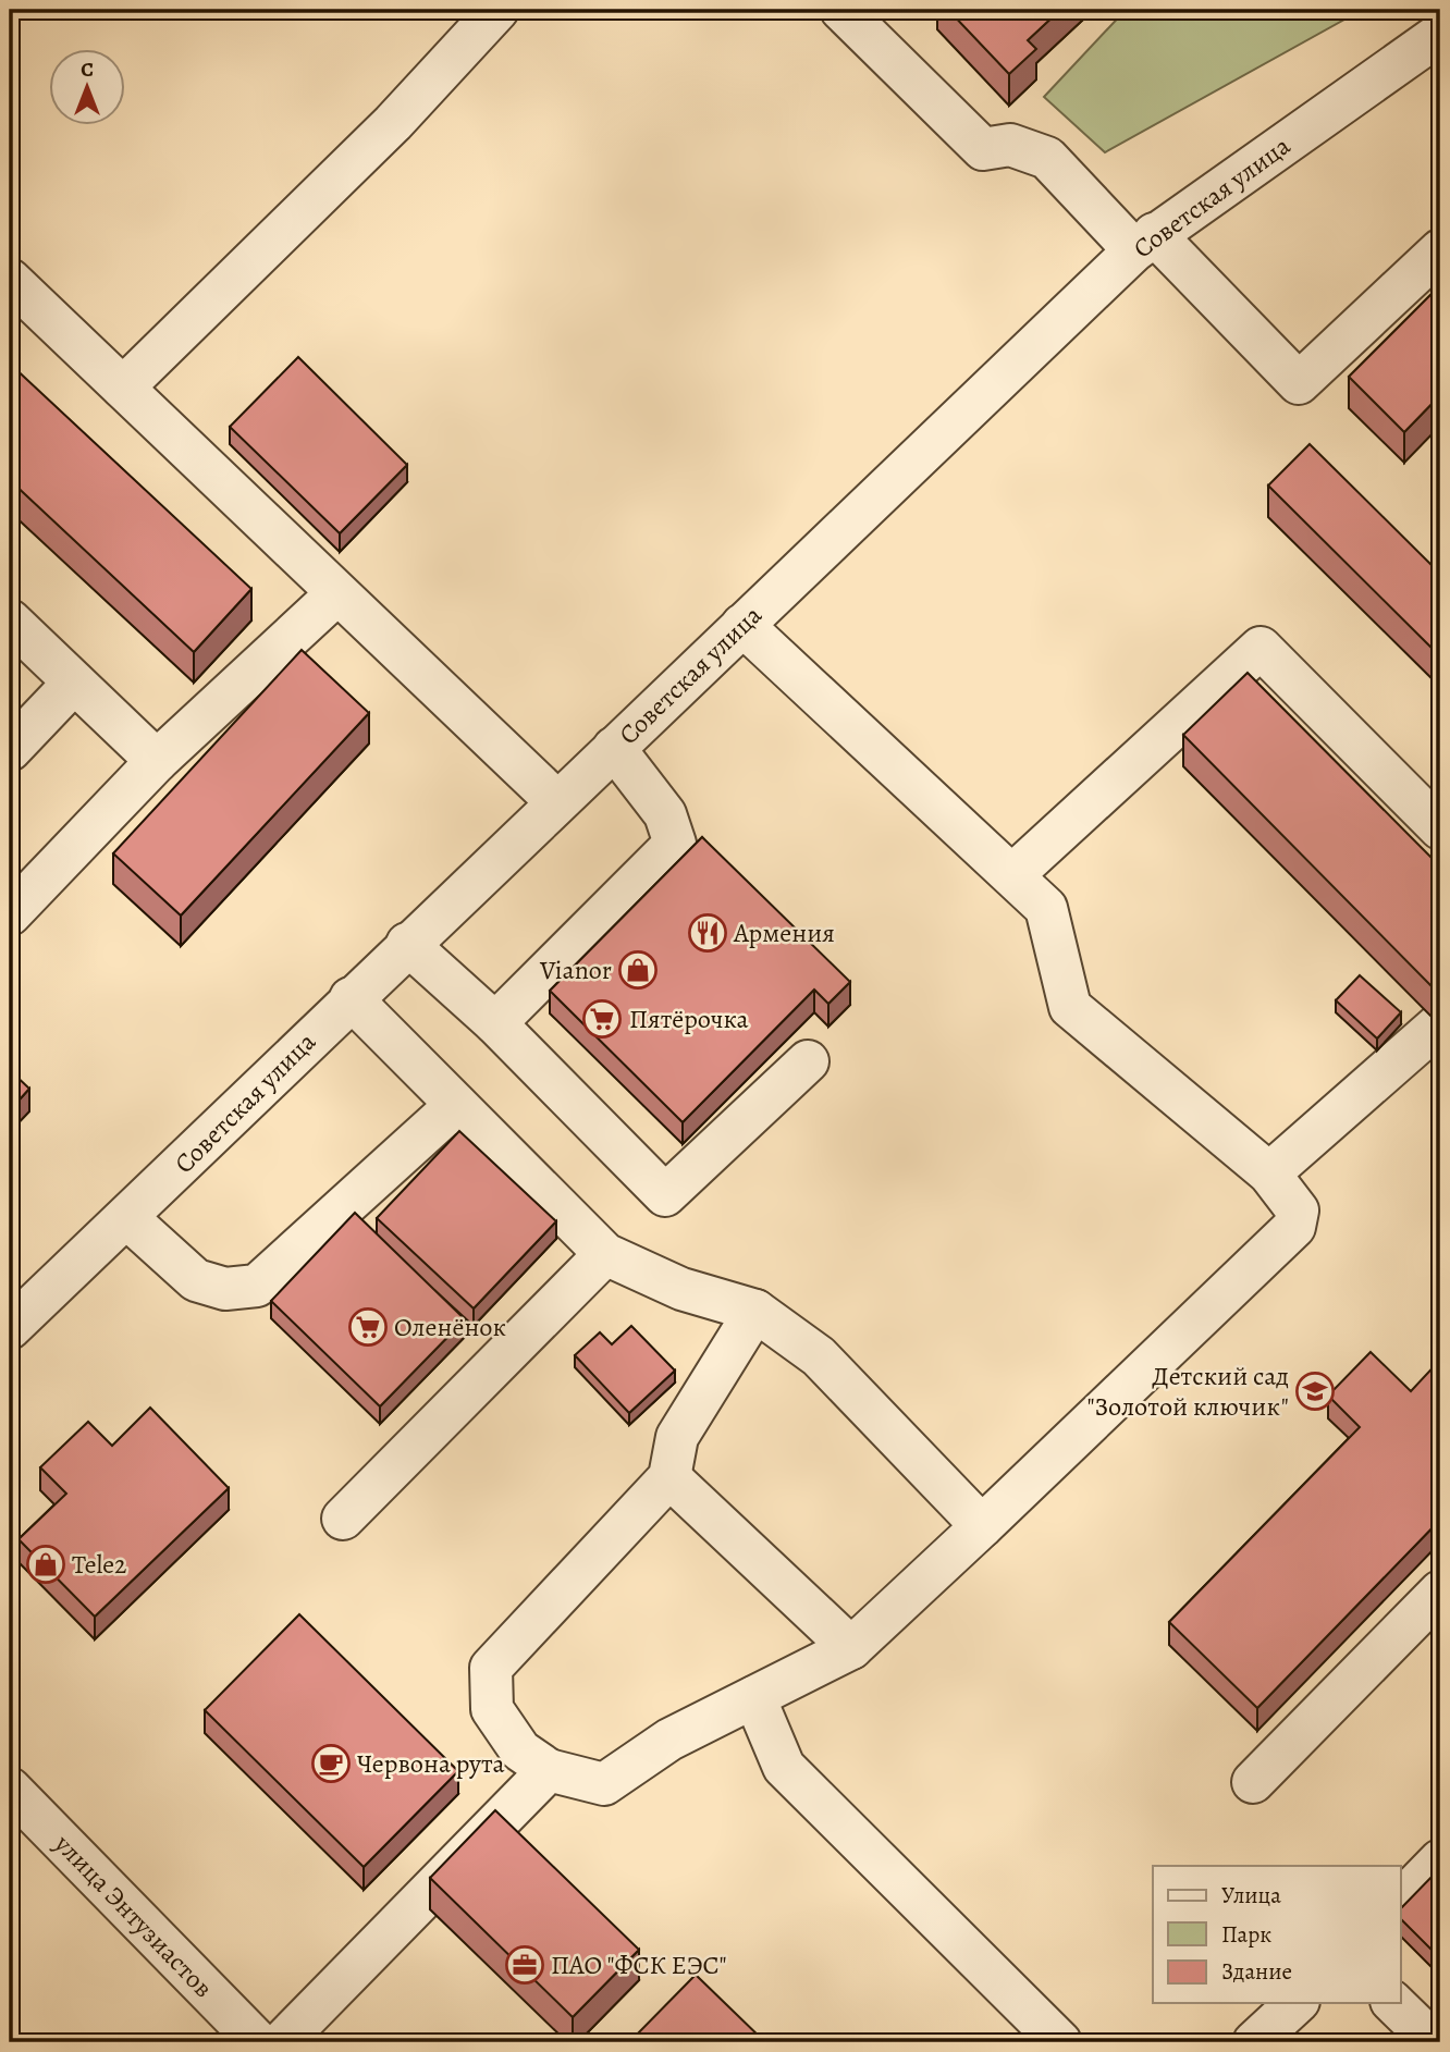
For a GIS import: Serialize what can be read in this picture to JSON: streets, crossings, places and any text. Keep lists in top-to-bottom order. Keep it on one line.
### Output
{"streets":{"street":["Советская улица","улица Энтузиастов"]},"places":{"restaurant":["Армения"],"shop":["Vianor","Tele2"],"supermarket":["Пятёрочка","Оленёнок"],"school or university":["Детский сад \"Золотой ключик\""],"cafe":["Червона рута"],"office":["ПАО \"ФСК ЕЭС\""]},"legend":["Улица","Парк","Здание"],"north":"top"}
